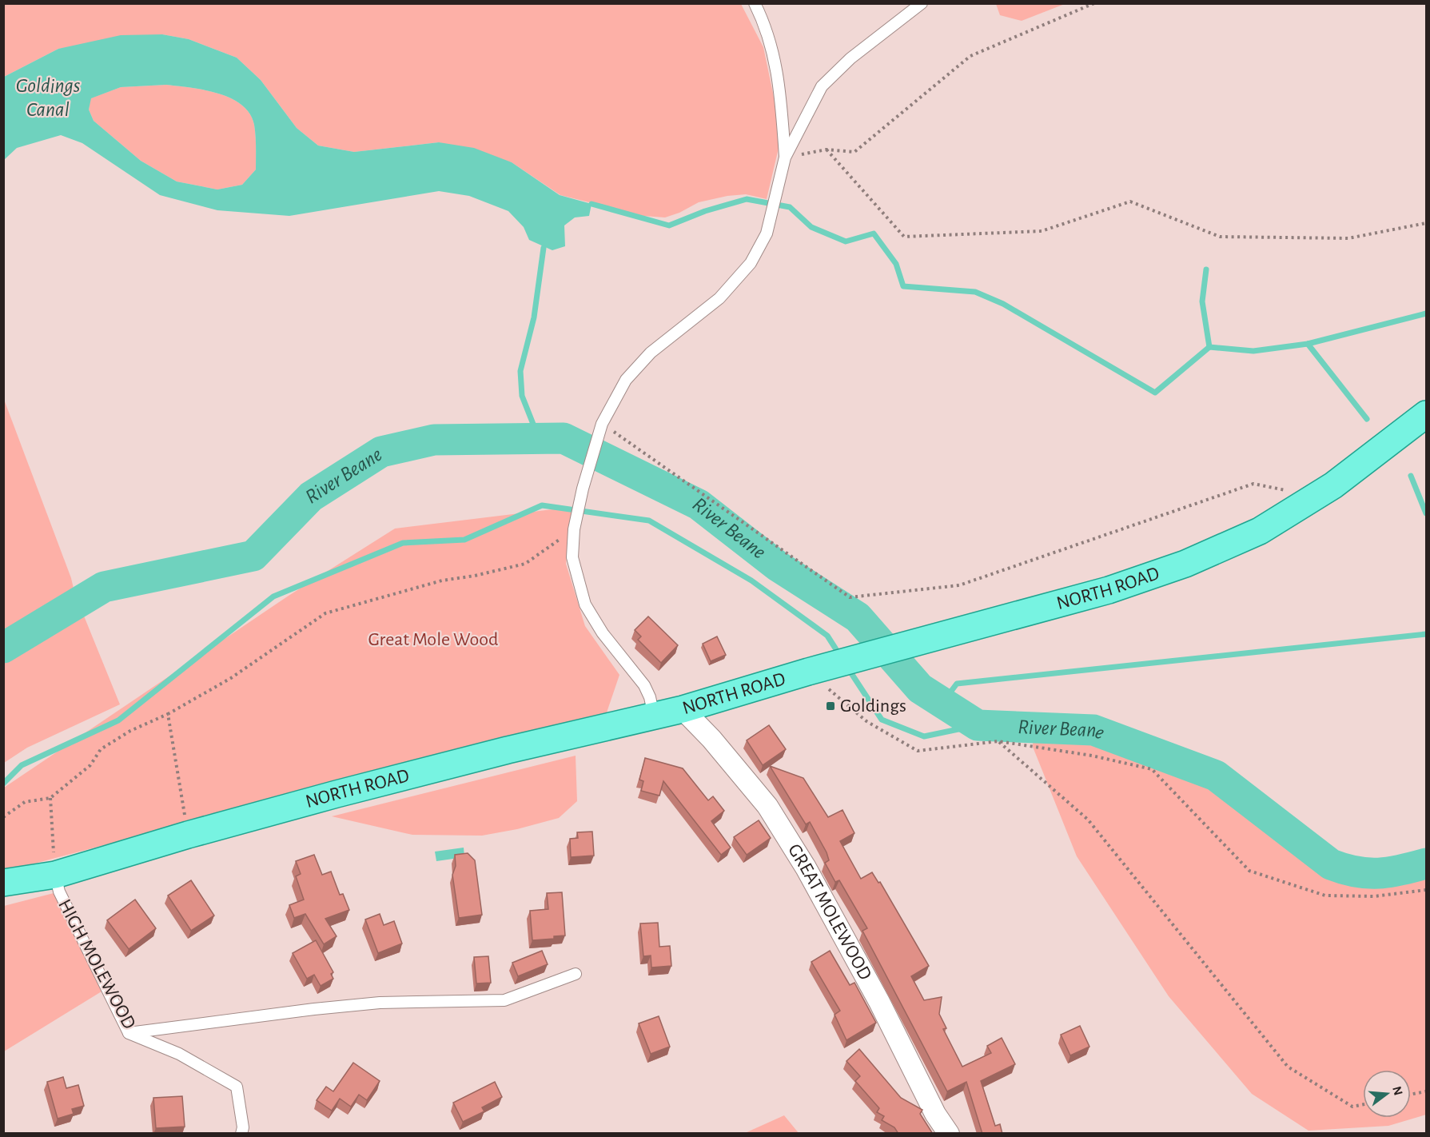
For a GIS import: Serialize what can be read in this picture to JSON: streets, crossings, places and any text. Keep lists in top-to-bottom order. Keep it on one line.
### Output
{"streets":{"main road":["NORTH ROAD"],"street":["GREAT MOLEWOOD"],"lane":["HIGH MOLEWOOD"]},"crossings":[["NORTH ROAD","GREAT MOLEWOOD"],["NORTH ROAD","HIGH MOLEWOOD"]],"water":["Goldings Canal","River Beane"],"parks":["Great Mole Wood"],"places":{"transit":["Goldings"]},"north":"right"}
